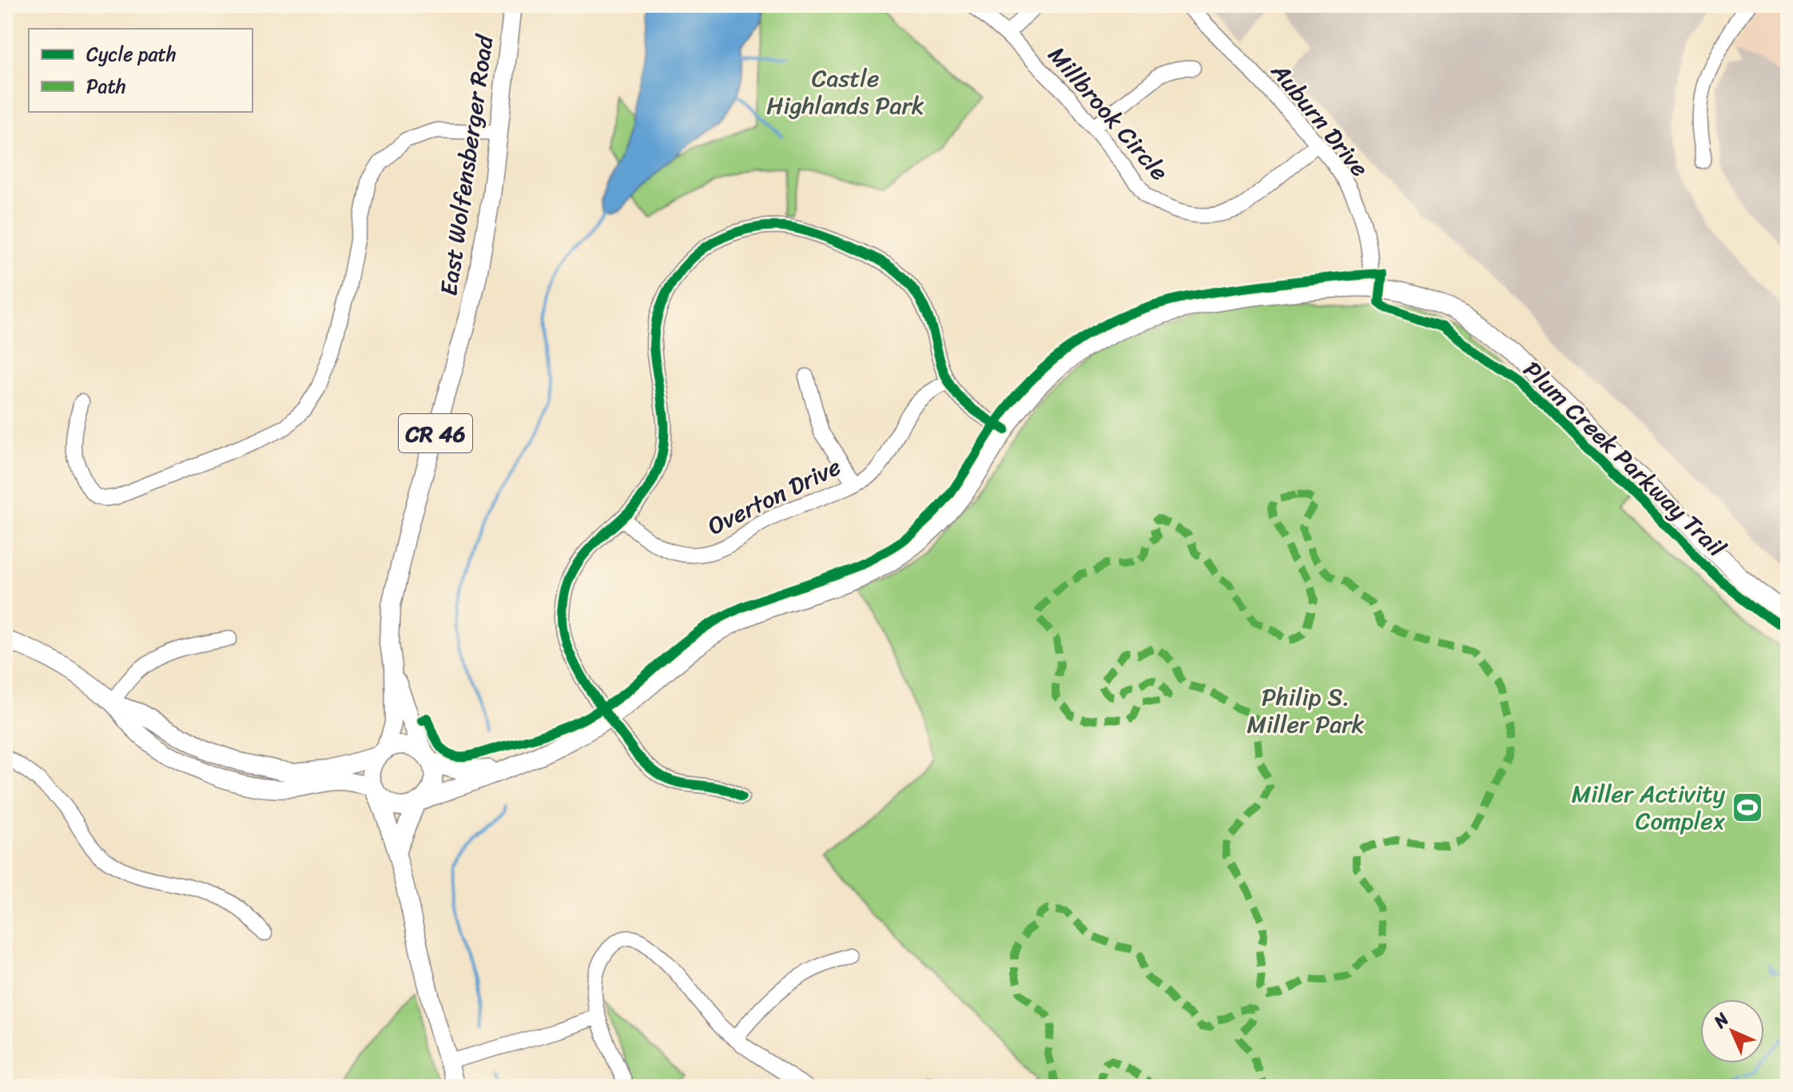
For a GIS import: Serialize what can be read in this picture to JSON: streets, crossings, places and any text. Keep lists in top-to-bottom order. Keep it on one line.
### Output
{"streets":{"main road":["East Wolfensberger Road","CR 46"],"street":["Millbrook Circle","Auburn Drive","Overton Drive"],"cycle path":["Plum Creek Parkway Trail"]},"crossings":[["Millbrook Circle","Auburn Drive"]],"parks":["Castle Highlands Park","Philip S. Miller Park"],"places":{"sports":["Miller Activity Complex"]},"legend":["Cycle path","Path"],"north":"top left"}
